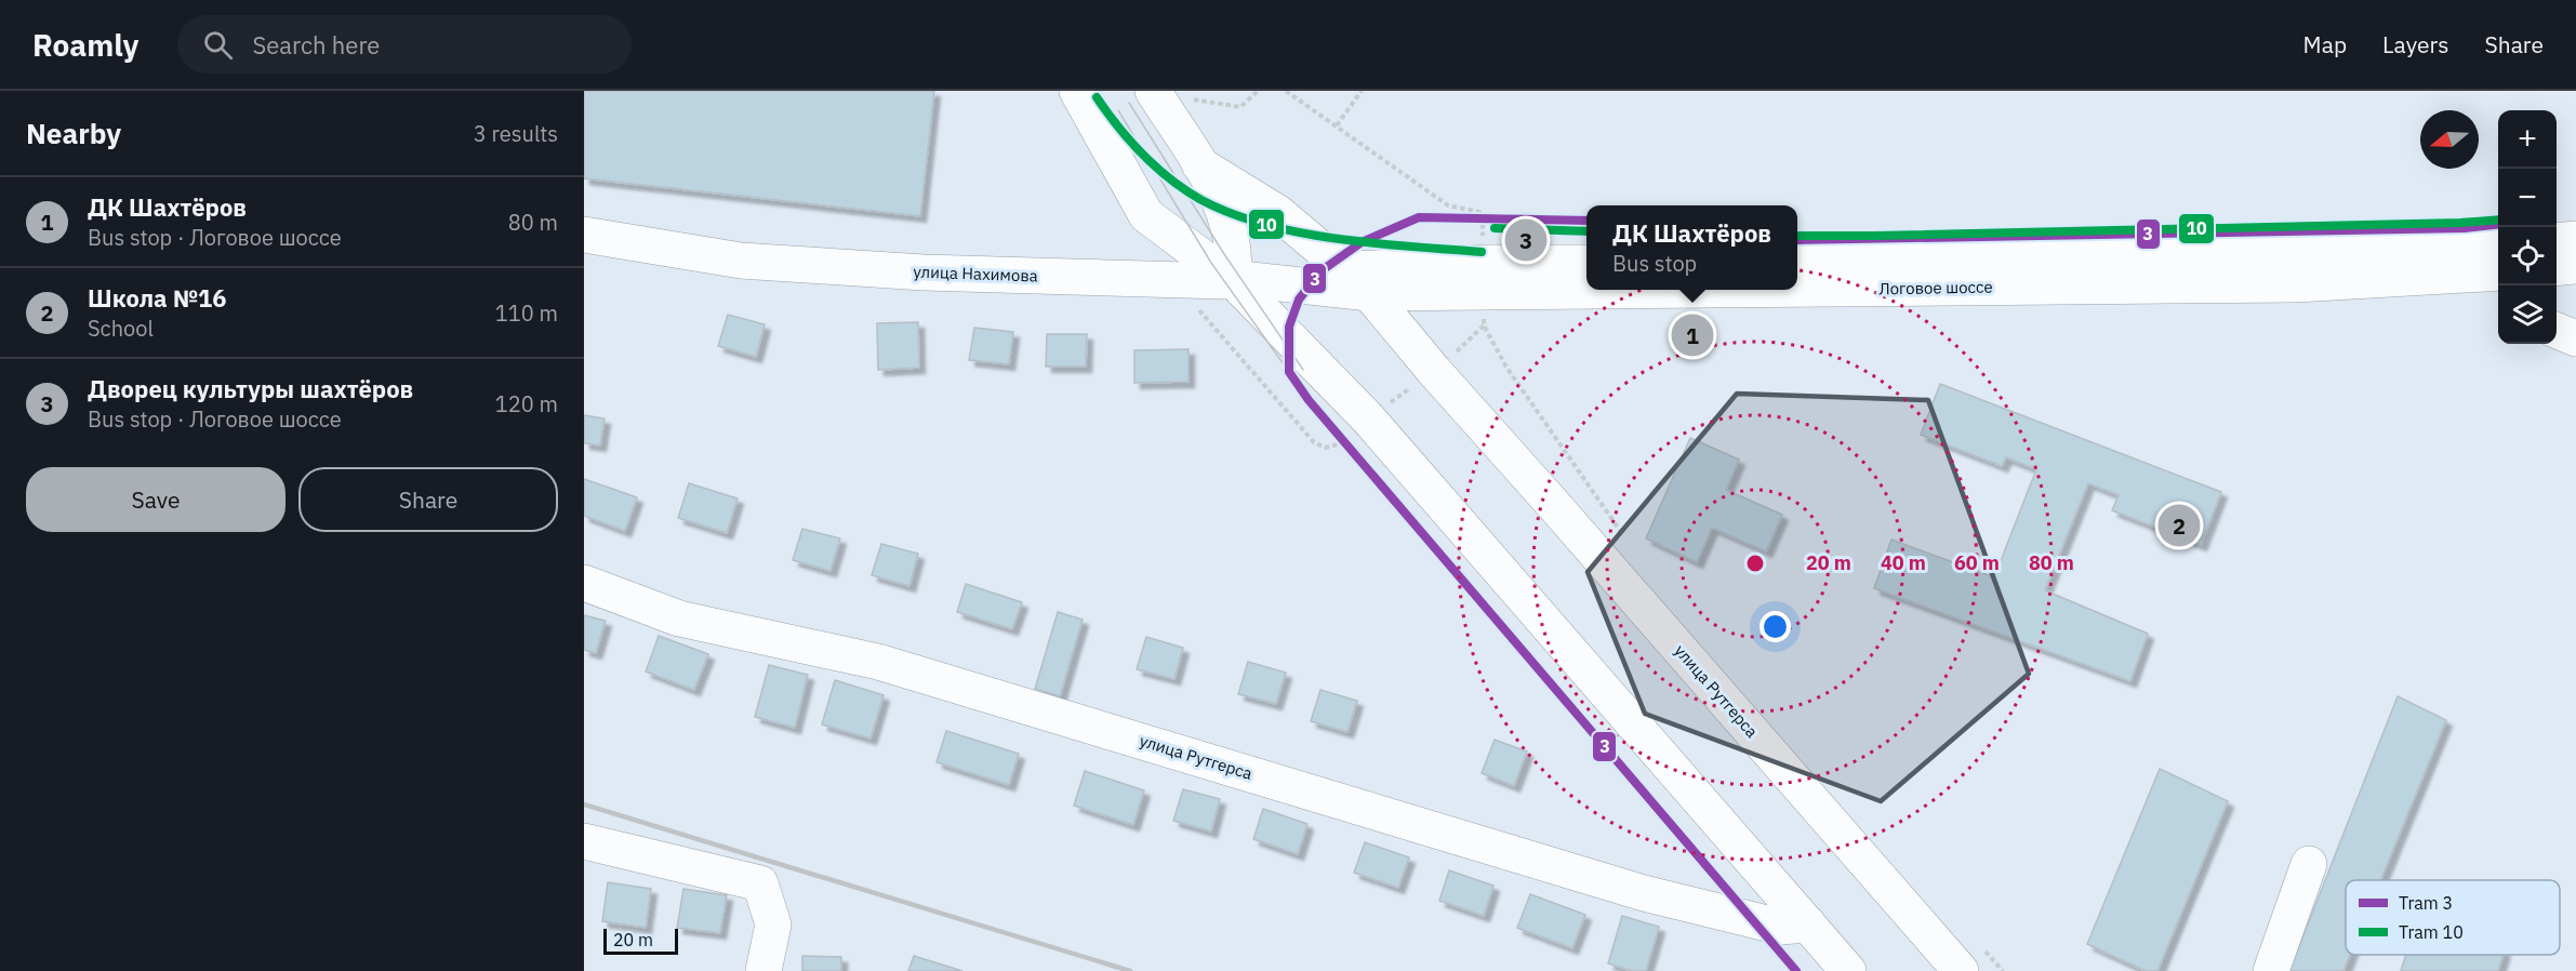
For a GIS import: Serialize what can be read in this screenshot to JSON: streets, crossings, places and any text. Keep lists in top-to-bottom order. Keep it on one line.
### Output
{"streets":{"main road":["улица Нахимова","Логовое шоссе","улица Рутгерса"]},"crossings":[["улица Нахимова","Логовое шоссе"],["улица Нахимова","улица Рутгерса"],["Логовое шоссе","улица Рутгерса"]],"lines":["tram line 10","tram line 3"],"legend":["Tram 3","Tram 10"],"scale_bar":"20 m","north":"left","page":{"header":"Roamly","search":"Search here","nav":["Map","Layers","Share"],"heading":["Nearby","3 results"],"map_buttons":["+","−"],"list":[{"mark":"1","name":"ДК Шахтёров","note":"Bus stop · Логовое шоссе","value":"80 m"},{"mark":"2","name":"Школа №16","note":"School","value":"110 m"},{"mark":"3","name":"Дворец культуры шахтёров","note":"Bus stop · Логовое шоссе","value":"120 m"}],"popup":["ДК Шахтёров","Bus stop"],"pins":["3","1","2"],"buttons":["Save","Share"],"scale":"20 m"},"rings":["20 m","40 m","60 m","80 m"]}
